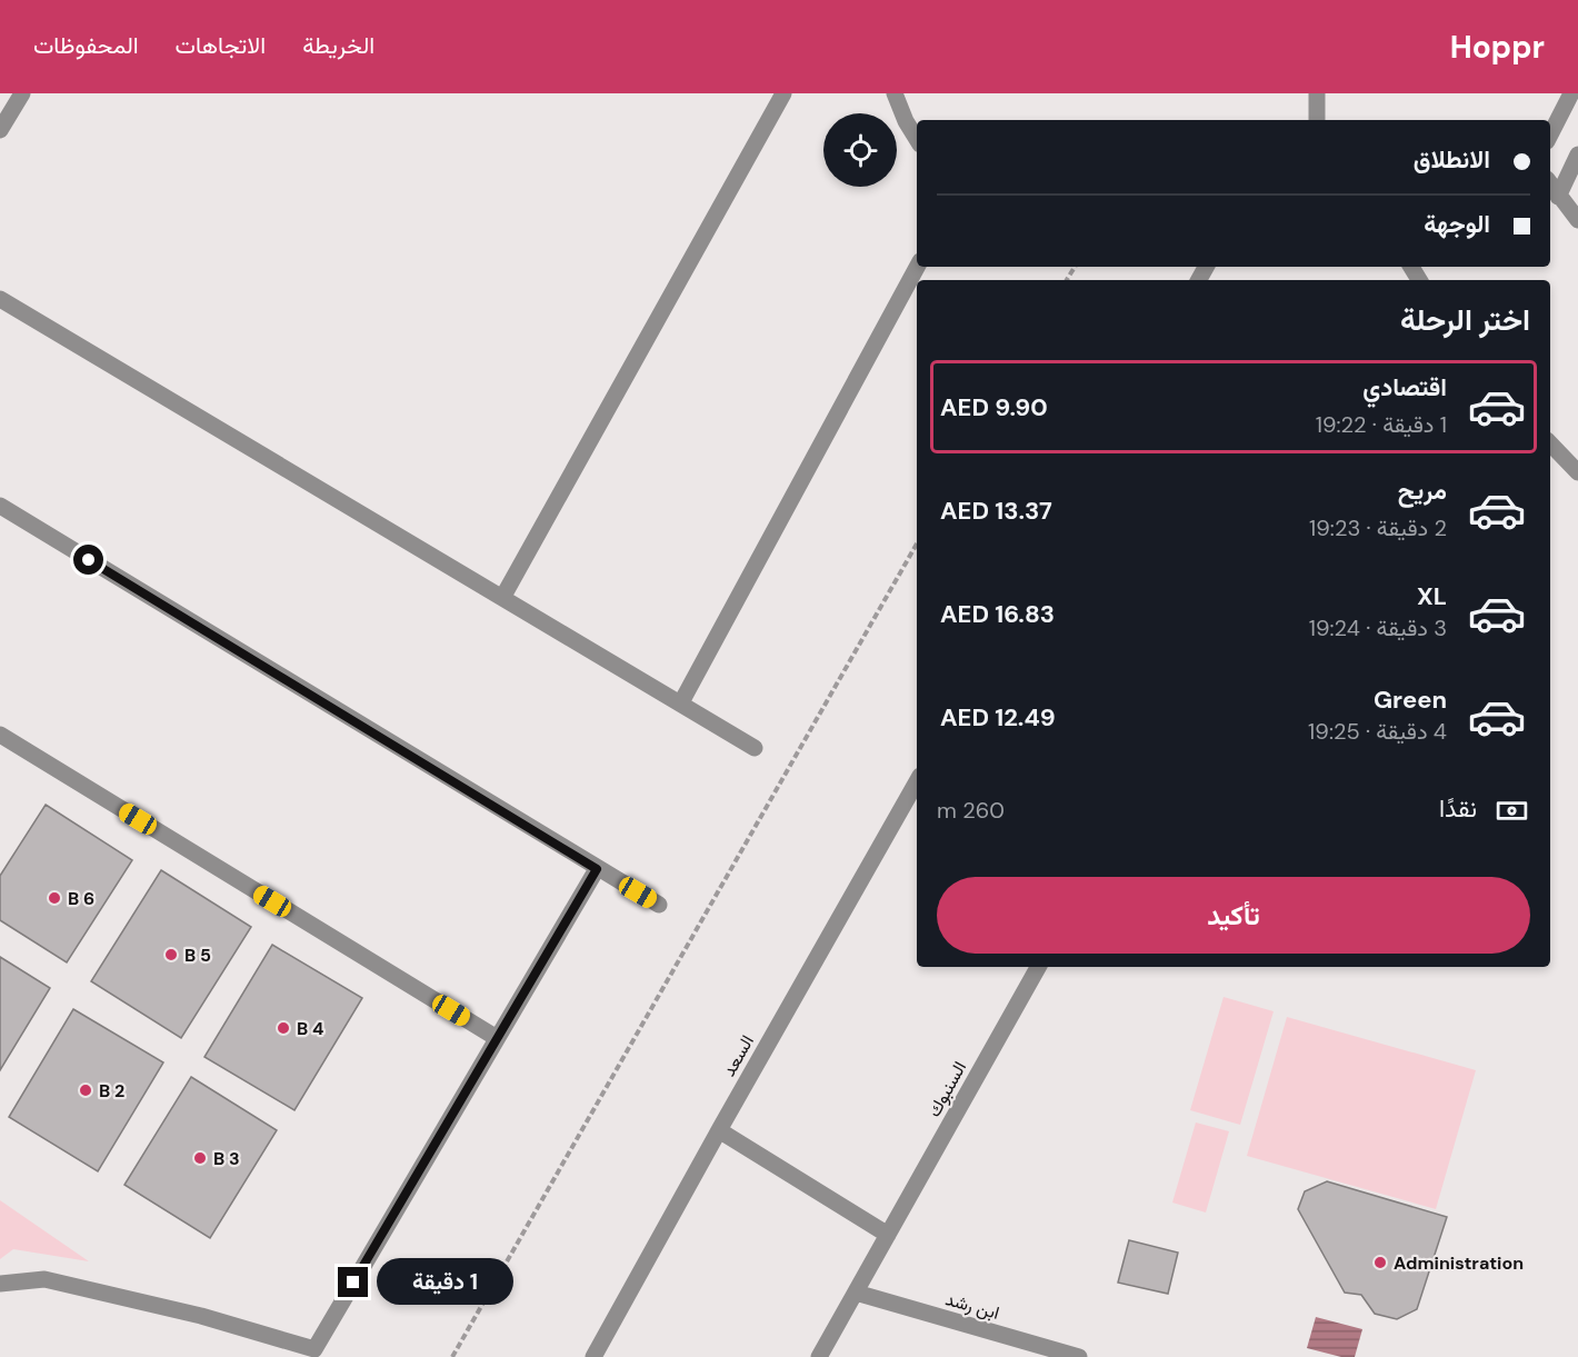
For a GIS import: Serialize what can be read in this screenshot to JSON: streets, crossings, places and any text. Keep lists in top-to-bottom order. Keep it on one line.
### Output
{"streets":{"street":["السعد","السنبوك","ابن رشد"]},"crossings":[["السنبوك","ابن رشد"]],"places":["B 6","B 5","B 4","B 2","B 3","Administration"],"page":{"header":"Hoppr","nav":["الخريطة","الاتجاهات","المحفوظات"],"banner":["الانطلاق","الوجهة"],"heading":"اختر الرحلة","list":[{"name":"اقتصادي","note":"1 دقيقة · 19:22","value":"AED 9.90"},{"name":"مريح","note":"2 دقيقة · 19:23","value":"AED 13.37"},{"name":"XL","note":"3 دقيقة · 19:24","value":"AED 16.83"},{"name":"Green","note":"4 دقيقة · 19:25","value":"AED 12.49"}],"pay":["نقدًا","260 m"],"buttons":"تأكيد","bubble":"1 دقيقة"}}
